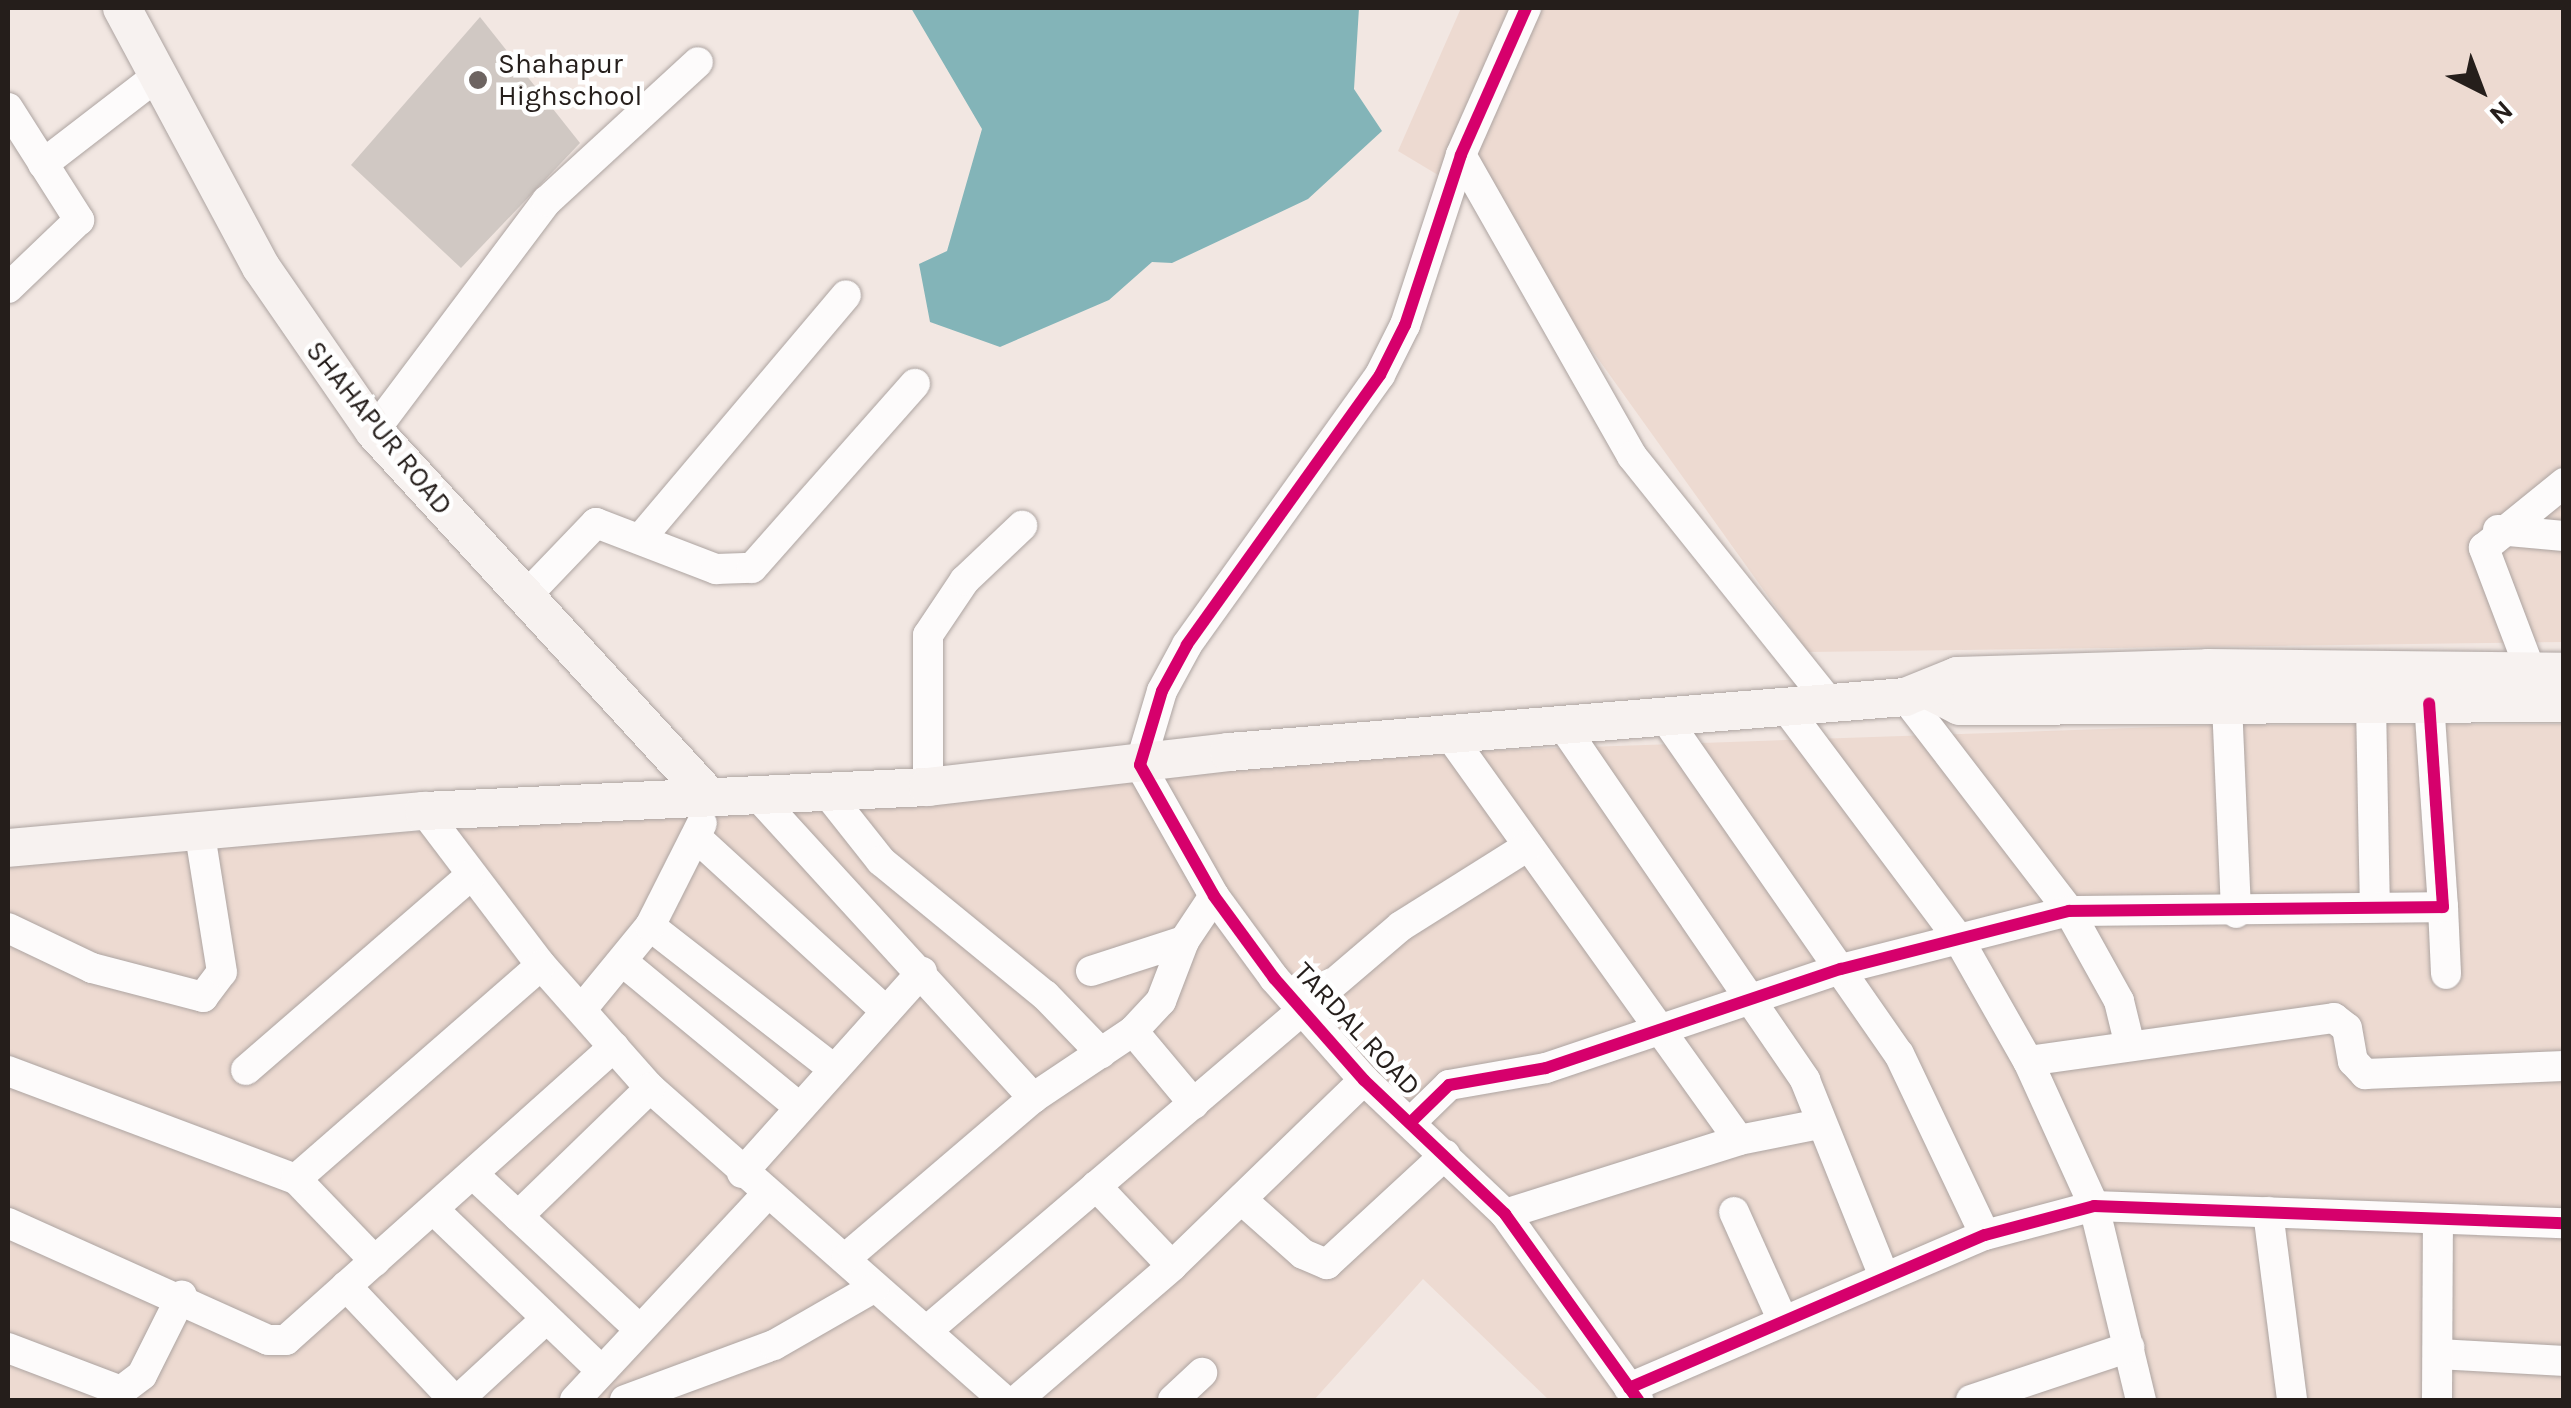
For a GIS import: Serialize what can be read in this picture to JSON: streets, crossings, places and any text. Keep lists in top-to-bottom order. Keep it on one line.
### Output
{"streets":{"main road":["SHAHAPUR ROAD"],"street":["TARDAL ROAD"]},"places":["Shahapur Highschool"],"north":"bottom right"}
